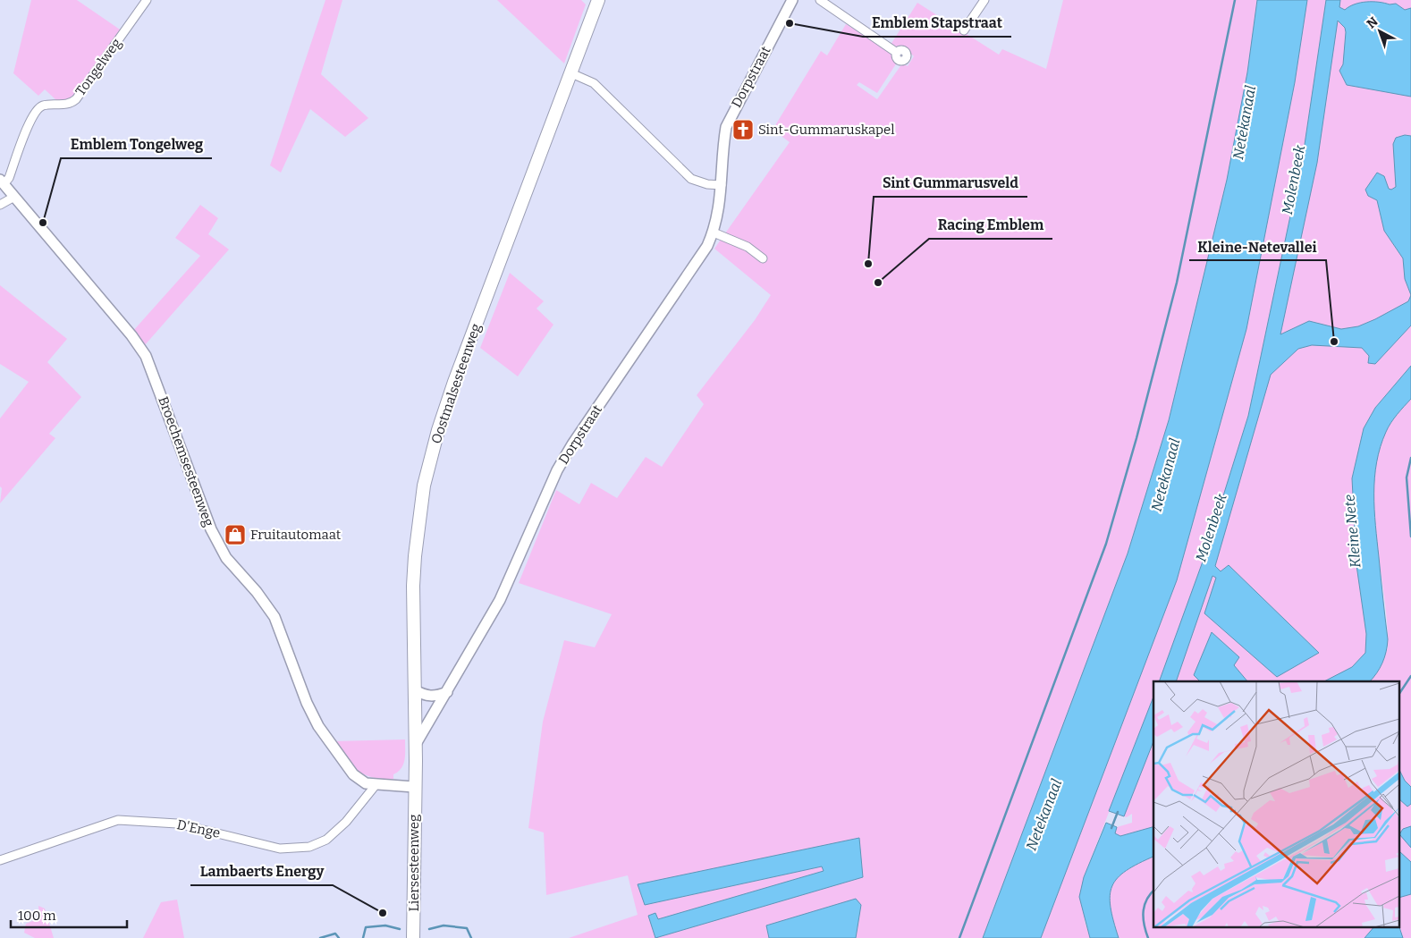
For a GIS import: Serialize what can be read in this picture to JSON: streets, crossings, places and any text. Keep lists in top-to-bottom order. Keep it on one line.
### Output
{"streets":{"main road":["Oostmalsesteenweg","Liersesteenweg"],"street":["Tongelweg","Dorpstraat","Broechemsesteenweg","D'Enge"]},"crossings":[["Tongelweg","Broechemsesteenweg"],["Dorpstraat","Oostmalsesteenweg"],["Oostmalsesteenweg","Broechemsesteenweg"],["Oostmalsesteenweg","Liersesteenweg"],["Broechemsesteenweg","D'Enge"],["Broechemsesteenweg","Liersesteenweg"]],"water":["Netekanaal","Molenbeek","Kleine Nete"],"places":{"other":["Emblem Stapstraat","Emblem Tongelweg","Sint Gummarusveld","Racing Emblem","Kleine-Netevallei","Lambaerts Energy"],"church":["Sint-Gummaruskapel"],"shop":["Fruitautomaat"]},"scale_bar":"100 m","north":"top left"}
